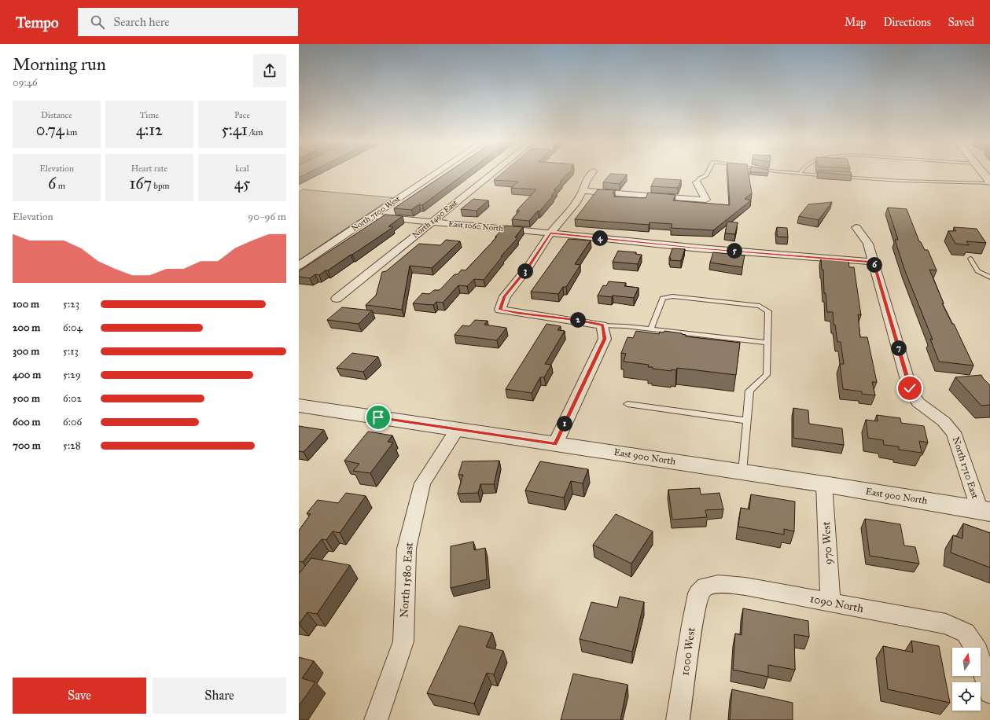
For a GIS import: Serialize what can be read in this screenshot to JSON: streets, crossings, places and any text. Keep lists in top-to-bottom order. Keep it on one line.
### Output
{"streets":{"street":["North 7100 West","North 1490 East","East 1060 North","East 900 North","North 1710 East","970 West","North 1580 East","1090 North","1000 West"]},"crossings":[["North 1490 East","East 1060 North"],["East 1060 North","North 1710 East"],["East 900 North","North 1710 East"],["East 900 North","970 West"],["East 900 North","North 1580 East"],["970 West","1090 North"],["1090 North","1000 West"]],"north":"top","page":{"header":"Tempo","search":"Search here","nav":["Map","Directions","Saved"],"heading":["Morning run","09:46"],"stats":[["Distance","0.74 km"],["Time","4:12"],["Pace","5:41 /km"],["Elevation","6 m"],["Heart rate","167 bpm"],["kcal","45"]],"chart":["Elevation","90–96 m"],"pins":["4","5","6","3","2","7","1"],"list":[{"name":"100 m","note":"5:23"},{"name":"200 m","note":"6:04"},{"name":"300 m","note":"5:13"},{"name":"400 m","note":"5:29"},{"name":"500 m","note":"6:02"},{"name":"600 m","note":"6:06"},{"name":"700 m","note":"5:28"}],"buttons":["Save","Share"]}}
